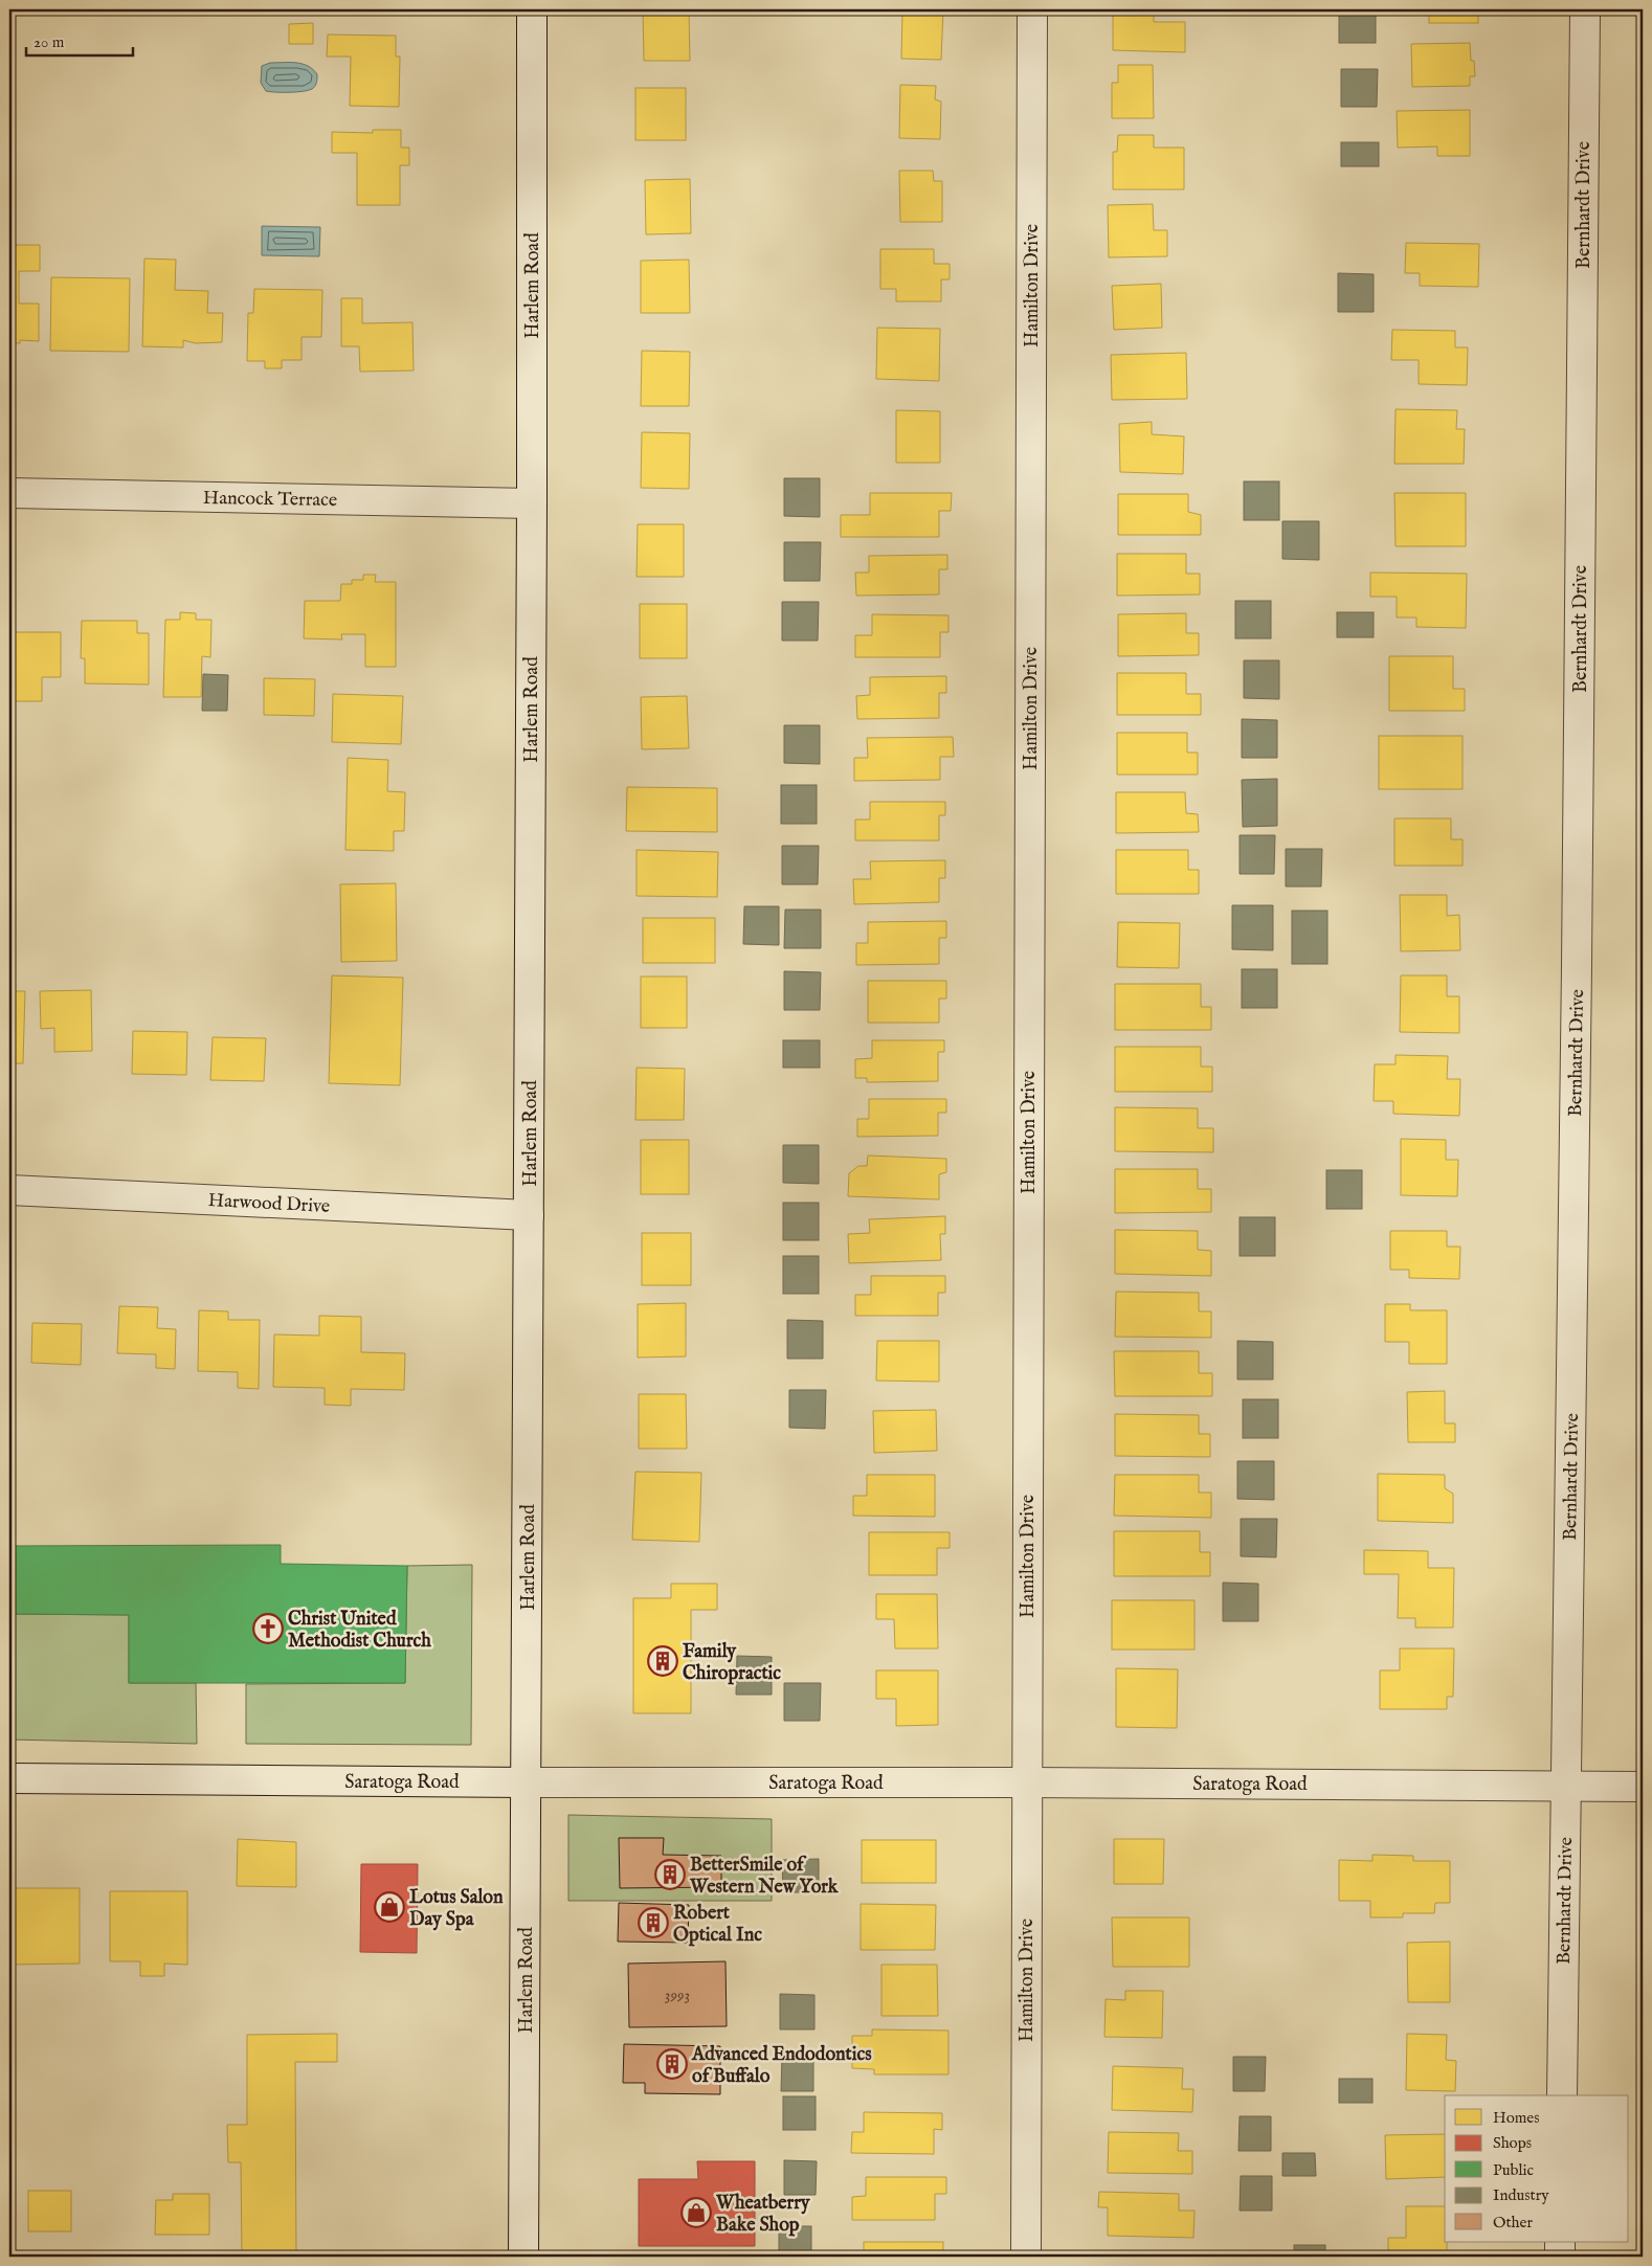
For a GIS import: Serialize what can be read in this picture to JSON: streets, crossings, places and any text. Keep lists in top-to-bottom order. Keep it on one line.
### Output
{"streets":{"street":["Bernhardt Drive","Harlem Road","Hamilton Drive","Hancock Terrace","Harwood Drive","Saratoga Road"]},"crossings":[["Bernhardt Drive","Saratoga Road"],["Harlem Road","Hancock Terrace"],["Harlem Road","Harwood Drive"],["Harlem Road","Saratoga Road"],["Hamilton Drive","Saratoga Road"]],"places":{"church":["Christ United Methodist Church"],"building":["Family Chiropractic","BetterSmile of Western New York","Robert Optical Inc","Advanced Endodontics of Buffalo"],"shop":["Lotus Salon Day Spa","Wheatberry Bake Shop"]},"house_numbers":["3993"],"legend":["Homes","Shops","Public","Industry","Other"],"scale_bar":"20 m"}
